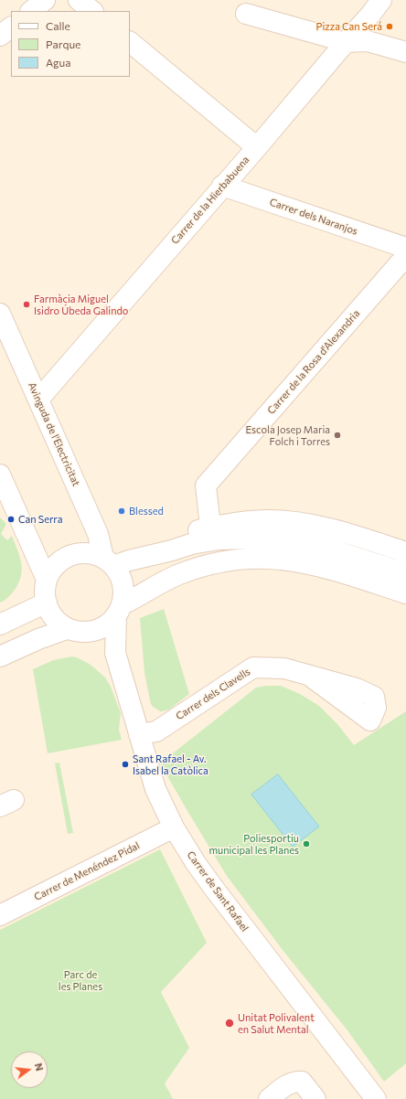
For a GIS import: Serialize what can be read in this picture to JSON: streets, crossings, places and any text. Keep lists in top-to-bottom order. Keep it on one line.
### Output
{"streets":{"street":["Carrer de la Hierbabuena","Carrer dels Naranjos","Carrer de la Rosa d'Alexandria","Avinguda de l'Electricitat","Carrer dels Clavells","Carrer de Menéndez Pidal","Carrer de Sant Rafael"]},"crossings":[["Carrer de la Hierbabuena","Carrer dels Naranjos"],["Carrer de la Hierbabuena","Avinguda de l'Electricitat"],["Avinguda de l'Electricitat","Carrer de Sant Rafael"],["Carrer dels Clavells","Carrer de Sant Rafael"],["Carrer de Menéndez Pidal","Carrer de Sant Rafael"]],"parks":["Parc de les Planes"],"places":["Pizza Can Será","Farmàcia Miguel Isidro Úbeda Galindo","Escola Josep Maria Folch i Torres","Blessed","Can Serra","Sant Rafael - Av. Isabel la Catòlica","Poliesportiu municipal les Planes","Unitat Polivalent en Salut Mental"],"legend":["Calle","Parque","Agua"],"north":"right"}
